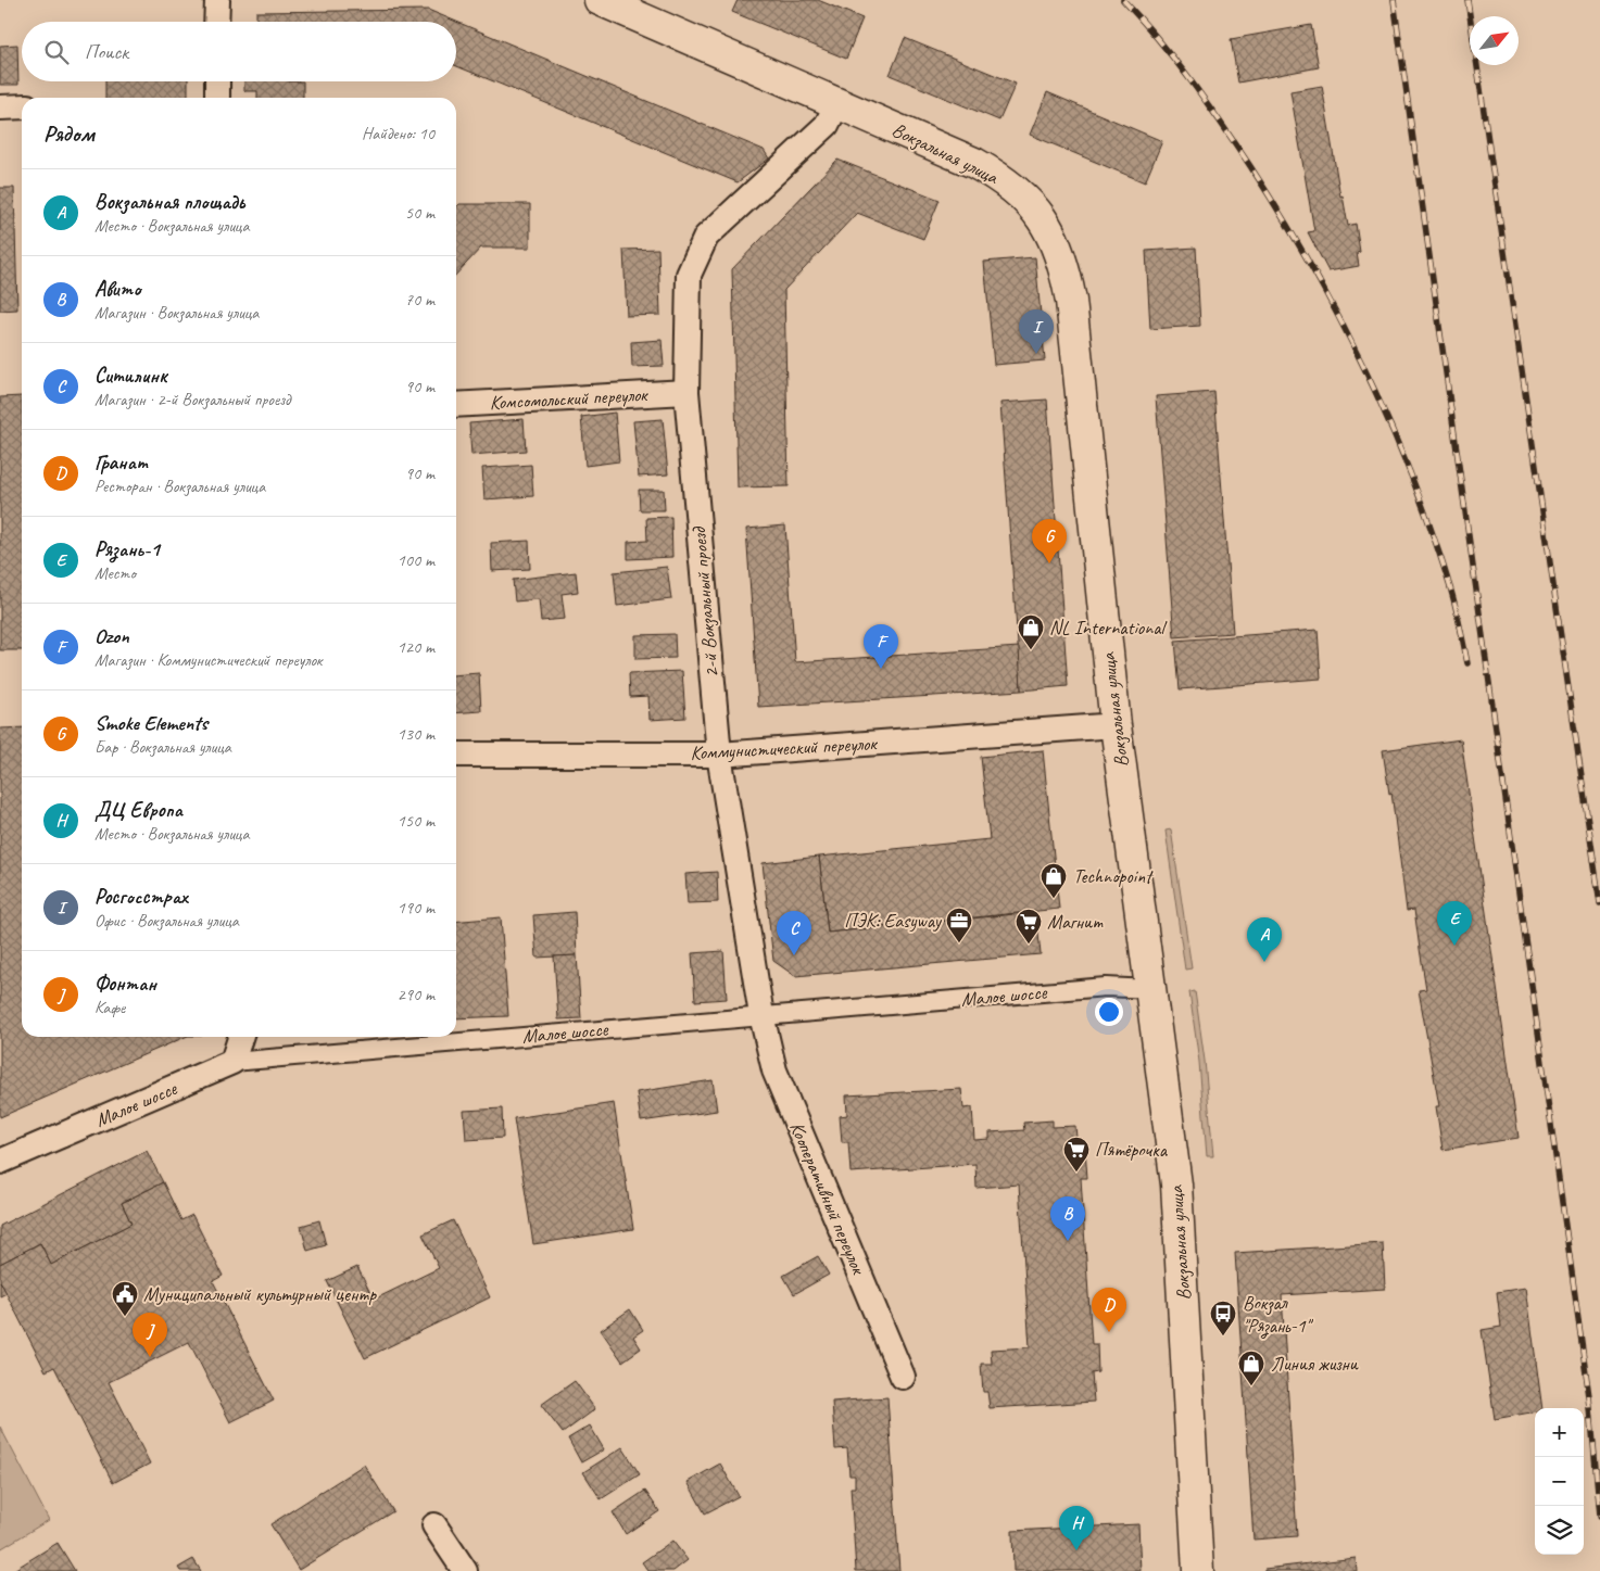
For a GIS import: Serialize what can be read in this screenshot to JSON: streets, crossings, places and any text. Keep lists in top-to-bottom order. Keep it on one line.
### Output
{"streets":{"main road":["Вокзальная улица"],"street":["Комсомольский переулок","2-й Вокзальный проезд","Коммунистический переулок","Малое шоссе","Кооперативный переулок"]},"crossings":[["Вокзальная улица","2-й Вокзальный проезд"],["Вокзальная улица","Коммунистический переулок"],["Вокзальная улица","Малое шоссе"],["Комсомольский переулок","2-й Вокзальный проезд"],["2-й Вокзальный проезд","Коммунистический переулок"],["2-й Вокзальный проезд","Малое шоссе"],["2-й Вокзальный проезд","Кооперативный переулок"],["Малое шоссе","Кооперативный переулок"]],"places":{"shop":["NL International","Technopoint","Линия жизни"],"office":["ПЭК: Easyway"],"supermarket":["Магнит","Пятёрочка"],"public building":["Муниципальный культурный центр"],"bus stop":["Вокзал \"Рязань-1\""]},"north":"top right","page":{"search":"Поиск","heading":["Рядом","Найдено: 10"],"list":[{"mark":"A","name":"Вокзальная площадь","note":"Место · Вокзальная улица","value":"50 m"},{"mark":"B","name":"Авито","note":"Магазин · Вокзальная улица","value":"70 m"},{"mark":"C","name":"Ситилинк","note":"Магазин · 2-й Вокзальный проезд","value":"90 m"},{"mark":"D","name":"Гранат","note":"Ресторан · Вокзальная улица","value":"90 m"},{"mark":"E","name":"Рязань-1","note":"Место","value":"100 m"},{"mark":"F","name":"Ozon","note":"Магазин · Коммунистический переулок","value":"120 m"},{"mark":"G","name":"Smoke Elements","note":"Бар · Вокзальная улица","value":"130 m"},{"mark":"H","name":"ДЦ Европа","note":"Место · Вокзальная улица","value":"150 m"},{"mark":"I","name":"Росгосстрах","note":"Офис · Вокзальная улица","value":"190 m"},{"mark":"J","name":"Фонтан","note":"Кафе","value":"290 m"}],"pins":["I","G","F","E","C","A","B","D","J","H"],"map_buttons":["+","−"]}}
